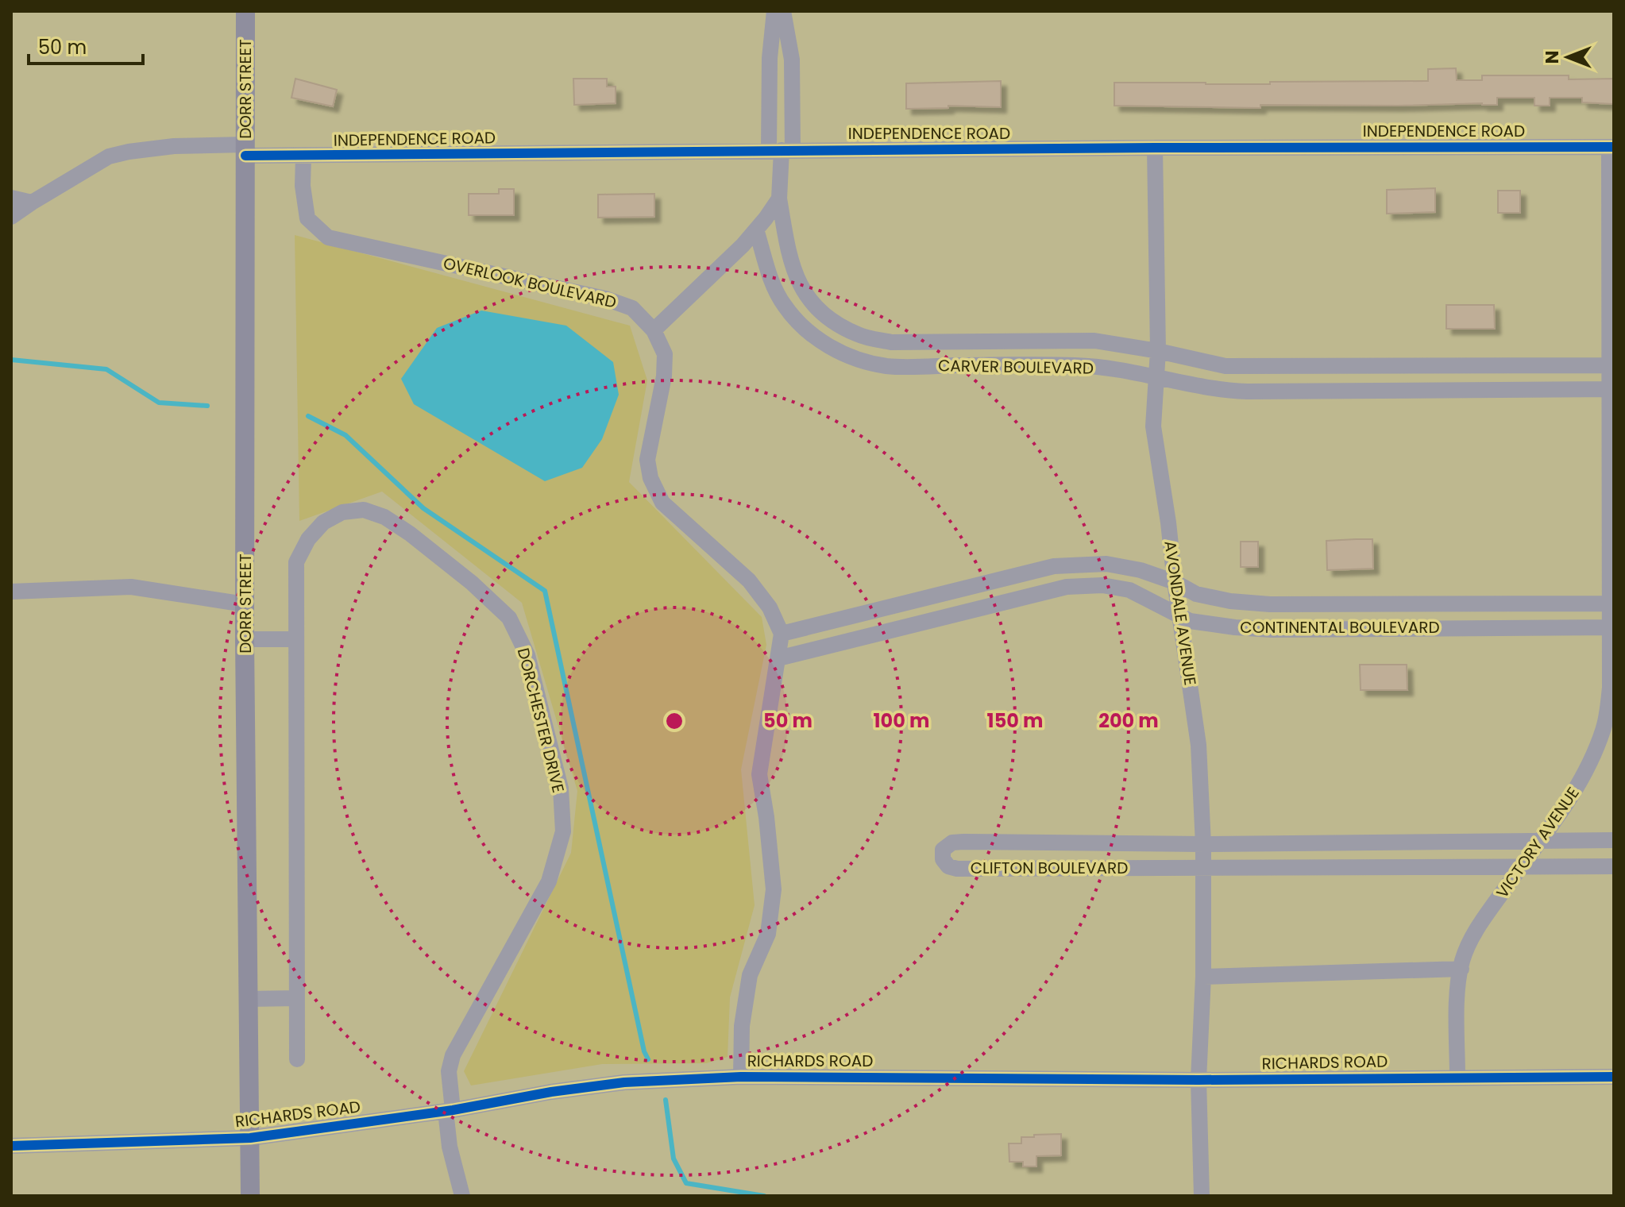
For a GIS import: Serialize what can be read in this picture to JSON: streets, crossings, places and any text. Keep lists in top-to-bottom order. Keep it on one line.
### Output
{"streets":{"main road":["DORR STREET"],"street":["INDEPENDENCE ROAD","OVERLOOK BOULEVARD","CARVER BOULEVARD","AVONDALE AVENUE","CONTINENTAL BOULEVARD","DORCHESTER DRIVE","VICTORY AVENUE","CLIFTON BOULEVARD","RICHARDS ROAD"]},"crossings":[["DORR STREET","INDEPENDENCE ROAD"],["DORR STREET","RICHARDS ROAD"],["INDEPENDENCE ROAD","OVERLOOK BOULEVARD"],["INDEPENDENCE ROAD","CARVER BOULEVARD"],["INDEPENDENCE ROAD","AVONDALE AVENUE"],["INDEPENDENCE ROAD","VICTORY AVENUE"],["OVERLOOK BOULEVARD","CONTINENTAL BOULEVARD"],["CARVER BOULEVARD","AVONDALE AVENUE"],["CARVER BOULEVARD","VICTORY AVENUE"],["AVONDALE AVENUE","CONTINENTAL BOULEVARD"],["AVONDALE AVENUE","CLIFTON BOULEVARD"],["AVONDALE AVENUE","RICHARDS ROAD"],["CONTINENTAL BOULEVARD","VICTORY AVENUE"],["DORCHESTER DRIVE","RICHARDS ROAD"],["VICTORY AVENUE","CLIFTON BOULEVARD"],["VICTORY AVENUE","RICHARDS ROAD"]],"scale_bar":"50 m","north":"left","rings":["50 m","100 m","150 m","200 m"]}
